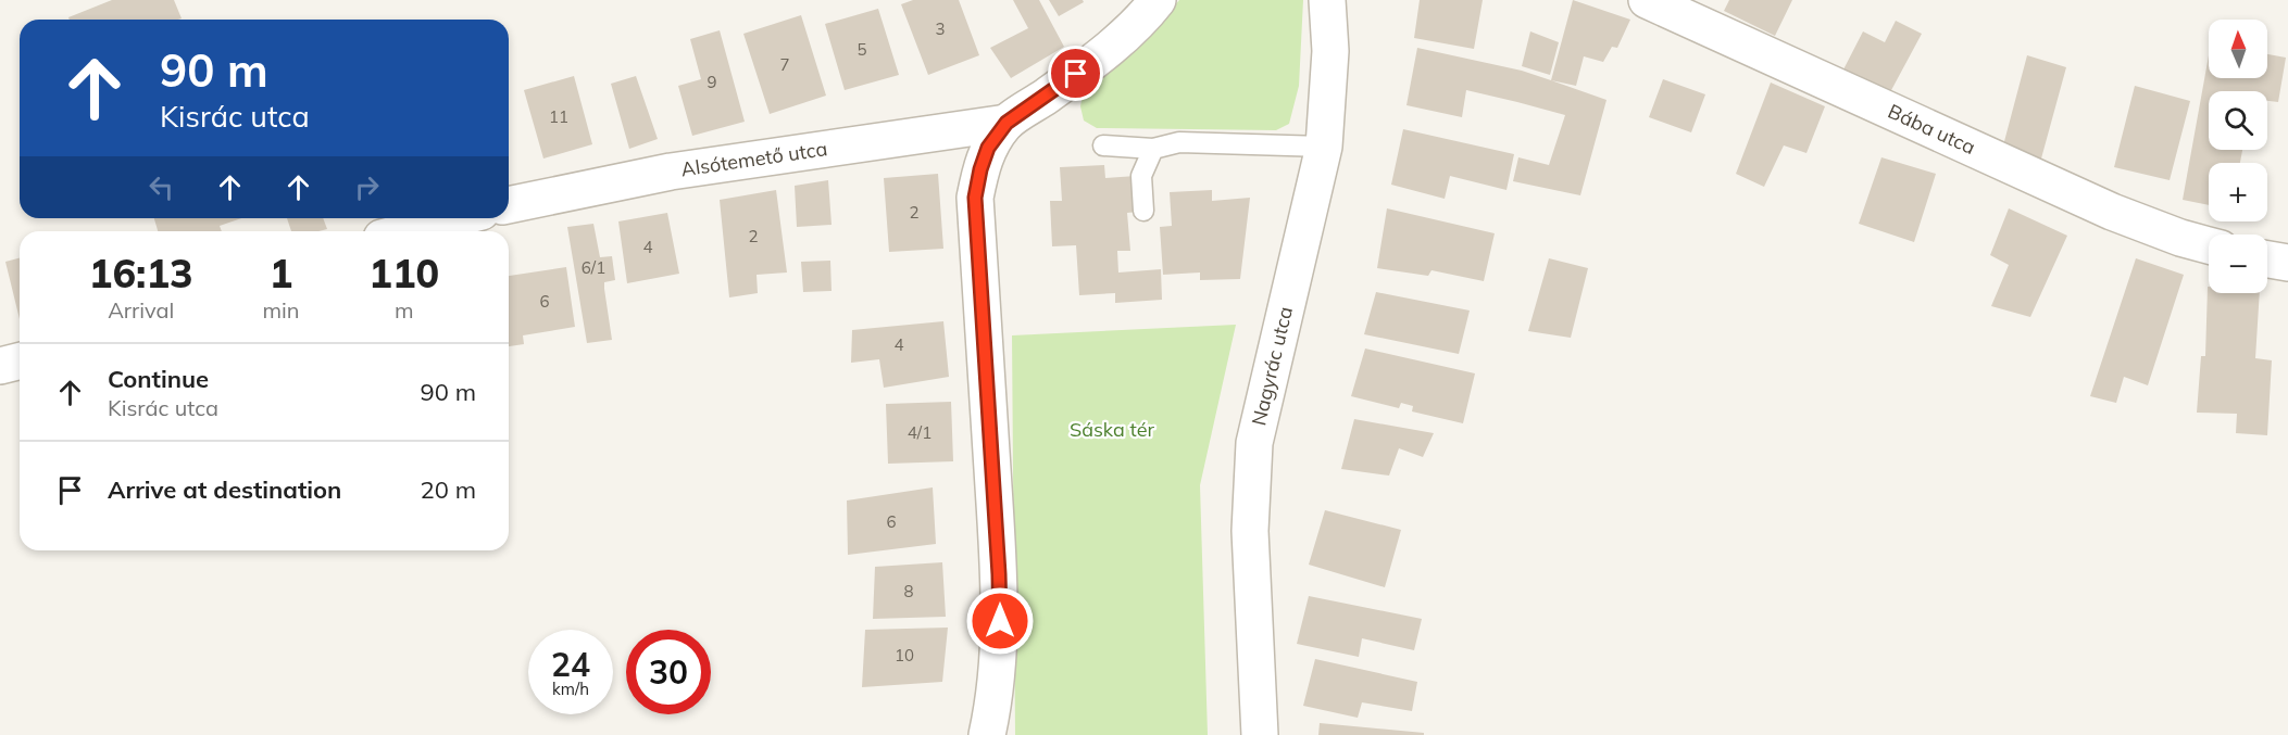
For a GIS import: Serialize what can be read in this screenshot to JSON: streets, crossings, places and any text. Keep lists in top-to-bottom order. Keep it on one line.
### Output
{"streets":{"street":["Bába utca","Alsótemető utca","Nagyrác utca"]},"parks":["Sáska tér"],"house_numbers":["3","5","7","9","11","2","2","4","6/1","6","4","4/1","6","8","10"],"north":"top","page":{"map_buttons":["+","−"],"turn":["90 m","Kisrác utca"],"eta":["16:13","Arrival","1","min","110","m"],"list":[{"name":"Continue","note":"Kisrác utca","value":"90 m"},{"name":"Arrive at destination","value":"20 m"}],"speed":"24 km/h","limit":"30"}}
